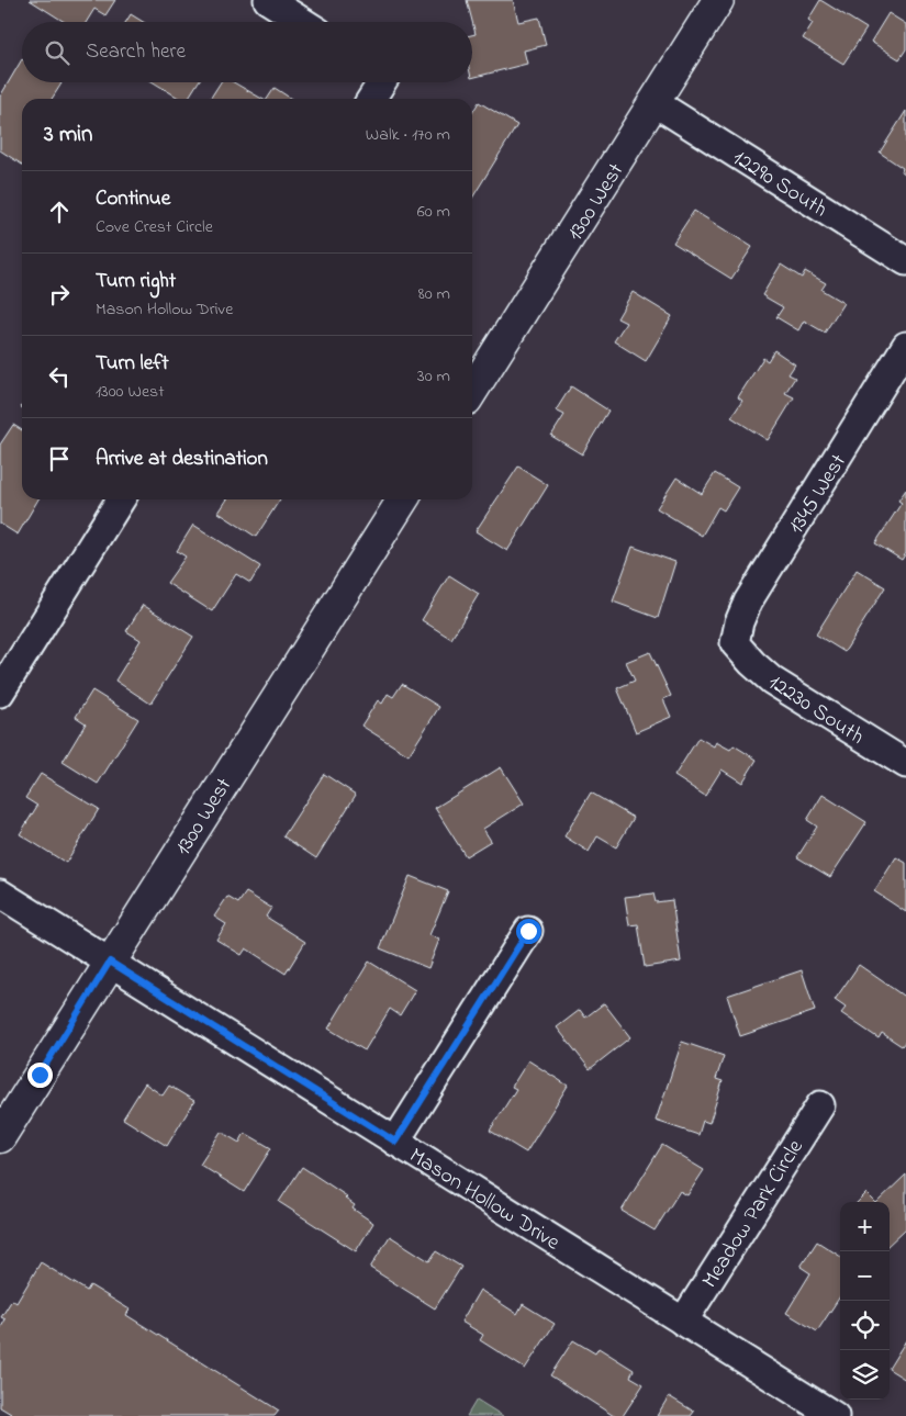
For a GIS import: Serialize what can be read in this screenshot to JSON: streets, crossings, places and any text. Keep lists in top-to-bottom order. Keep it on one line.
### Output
{"streets":{"street":["12290 South","1300 West","1345 West","12230 South","Mason Hollow Drive","Meadow Park Circle"]},"crossings":[["12290 South","1300 West"],["1300 West","Mason Hollow Drive"],["1345 West","12230 South"],["Mason Hollow Drive","Meadow Park Circle"]],"page":{"search":"Search here","heading":["3 min","Walk · 170 m"],"list":[["Continue","Cove Crest Circle","60 m"],["Turn right","Mason Hollow Drive","80 m"],["Turn left","1300 West","30 m"],"Arrive at destination"],"map_buttons":["+","−"]}}
